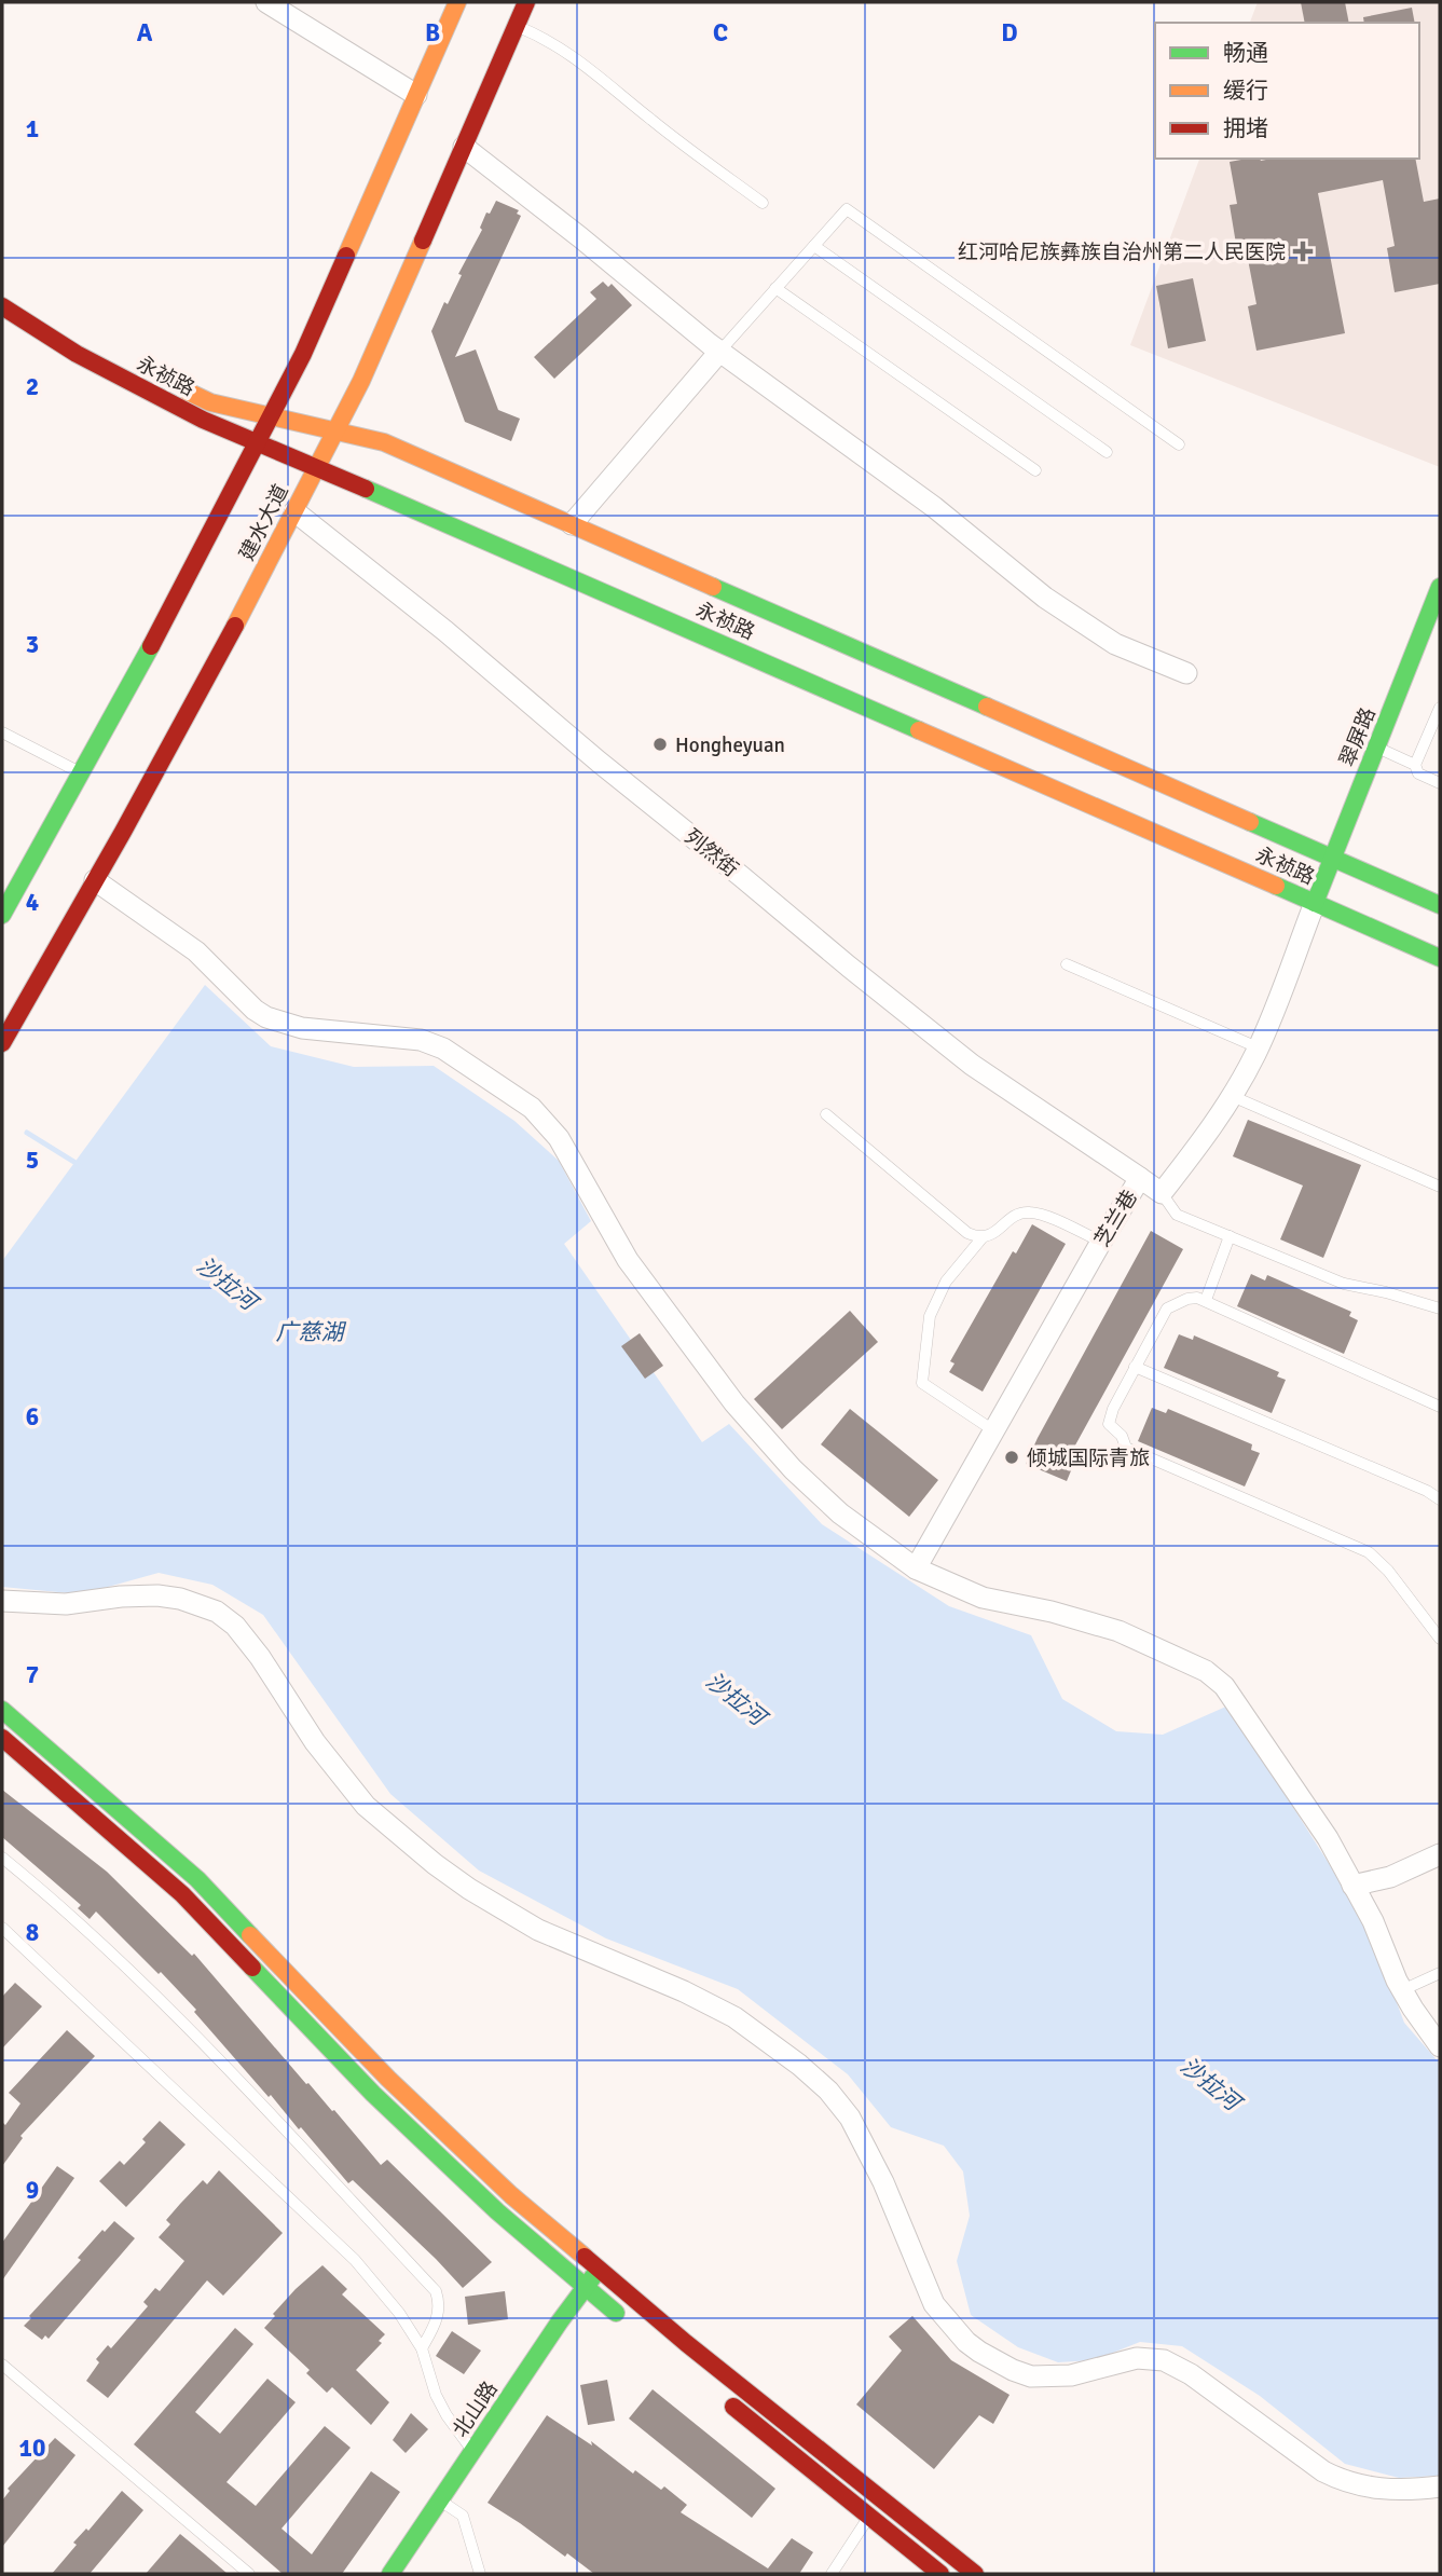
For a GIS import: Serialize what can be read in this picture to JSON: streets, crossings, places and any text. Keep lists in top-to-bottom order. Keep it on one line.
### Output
{"streets":{"main road":["永祯路","建水大道","翠屏路","北山路"],"street":["列然街","芝兰巷"]},"crossings":[["永祯路","建水大道"],["永祯路","翠屏路"],["永祯路","芝兰巷"],["建水大道","列然街"],["翠屏路","芝兰巷"],["列然街","芝兰巷"]],"water":["沙拉河","广慈湖"],"places":{"health":["红河哈尼族彝族自治州第二人民医院"],"other":["Hongheyuan","倾城国际青旅"]},"legend":["畅通","缓行","拥堵"],"grid":{"columns":["A","B","C","D"],"rows":["1","2","3","4","5","6","7","8","9","10"]}}
